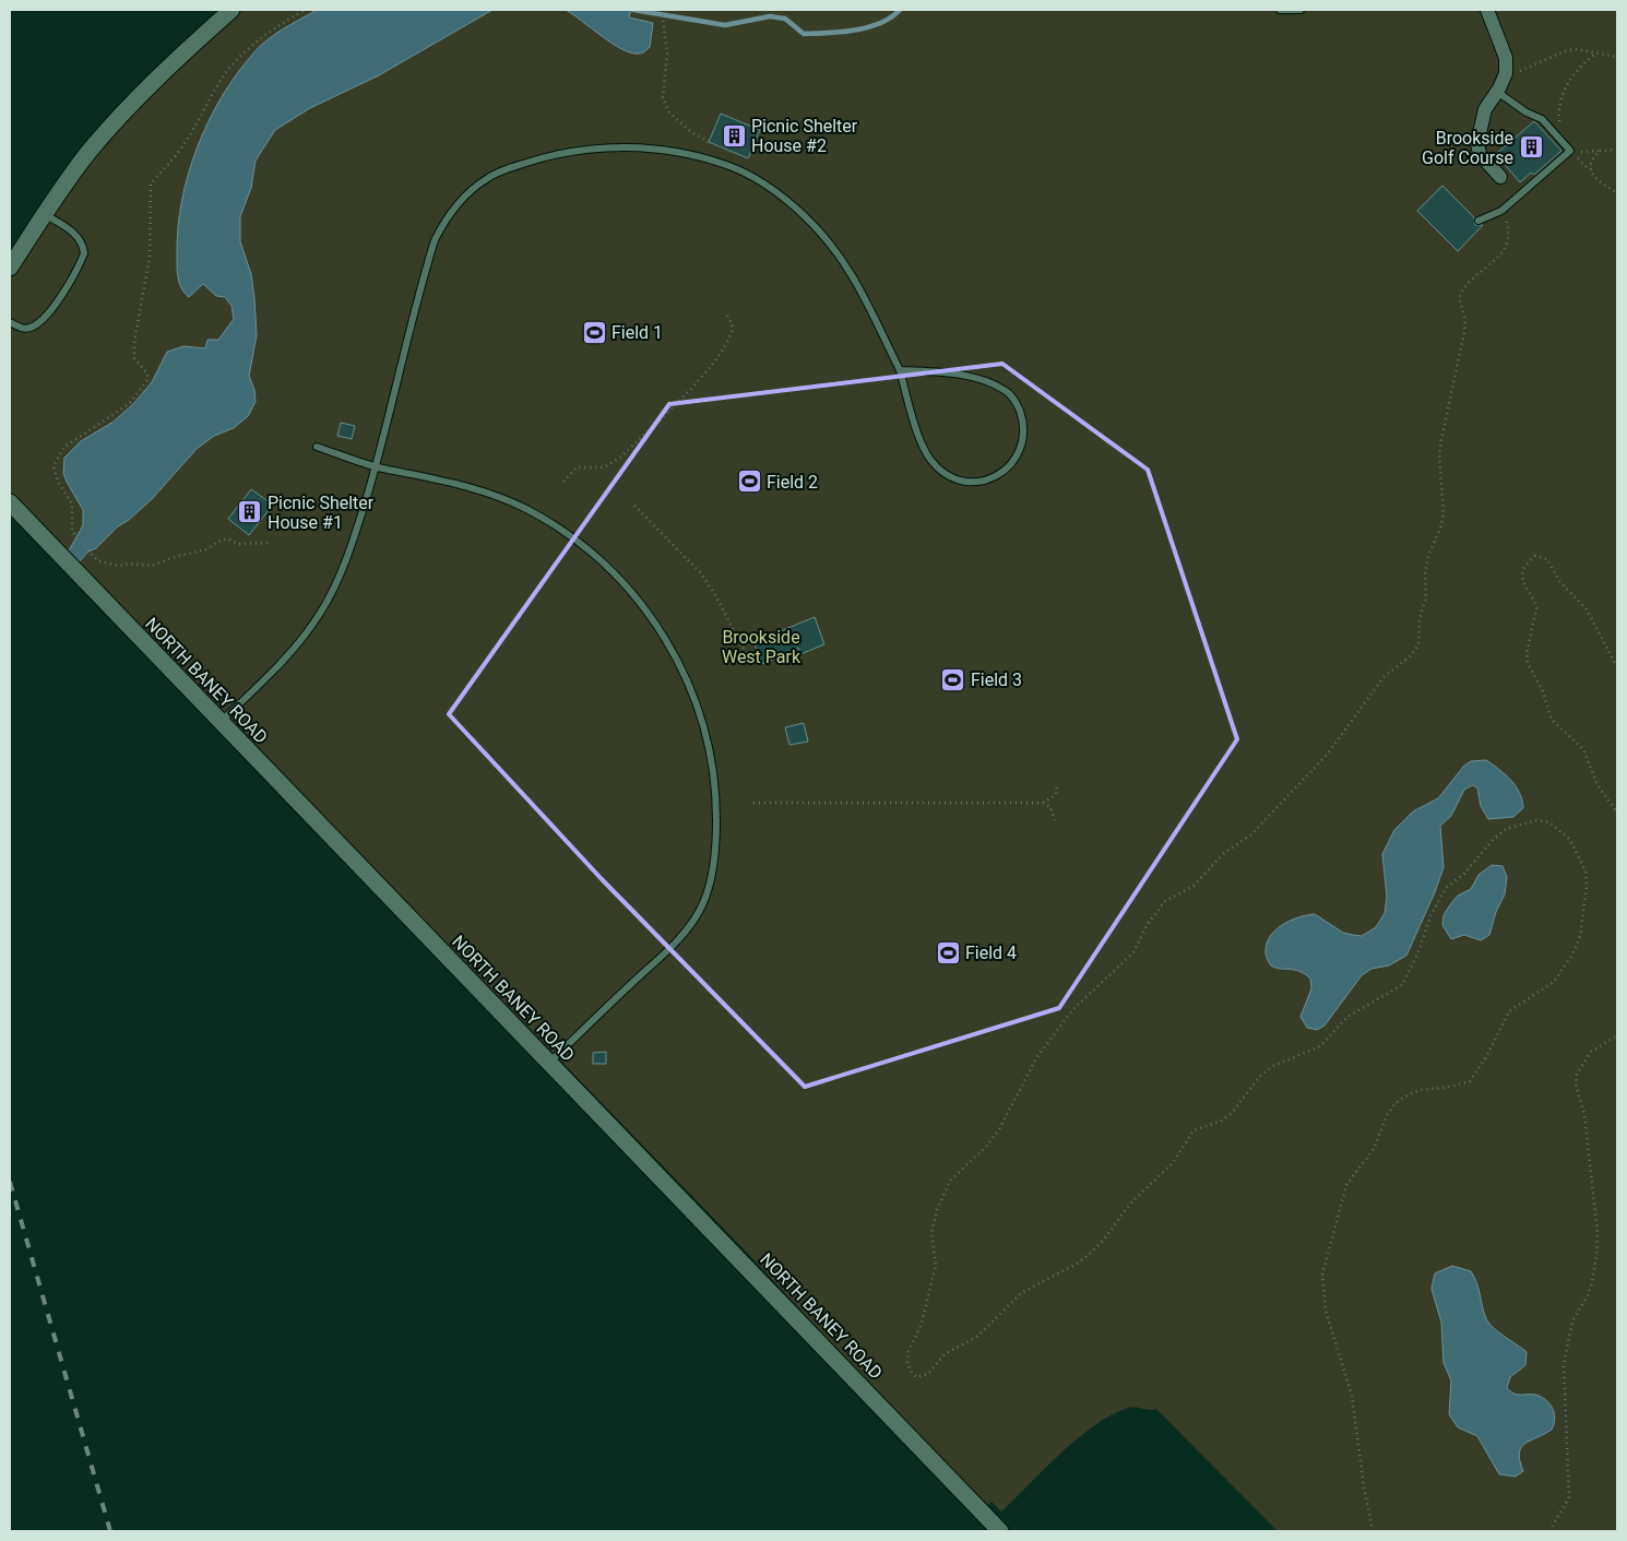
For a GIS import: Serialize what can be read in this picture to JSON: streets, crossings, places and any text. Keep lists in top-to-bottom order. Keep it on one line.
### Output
{"streets":{"street":["NORTH BANEY ROAD"]},"parks":["Brookside West Park"],"places":{"building":["Picnic Shelter House #2","Brookside Golf Course","Picnic Shelter House #1"],"sports":["Field 1","Field 2","Field 3","Field 4"]}}
